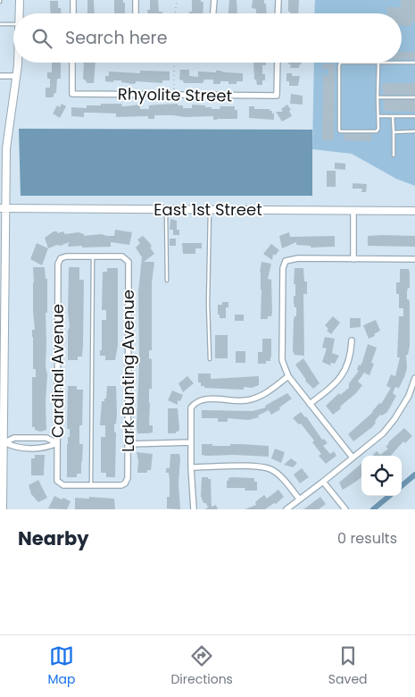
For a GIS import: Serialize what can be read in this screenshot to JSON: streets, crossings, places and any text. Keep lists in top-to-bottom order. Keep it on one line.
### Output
{"streets":{"main road":["East 1st Street"],"street":["Rhyolite Street","Cardinal Avenue","Lark Bunting Avenue"]},"crossings":[["Cardinal Avenue","Lark Bunting Avenue"]],"page":{"search":"Search here","heading":["Nearby","0 results"],"nav":["Map","Directions","Saved"]}}
